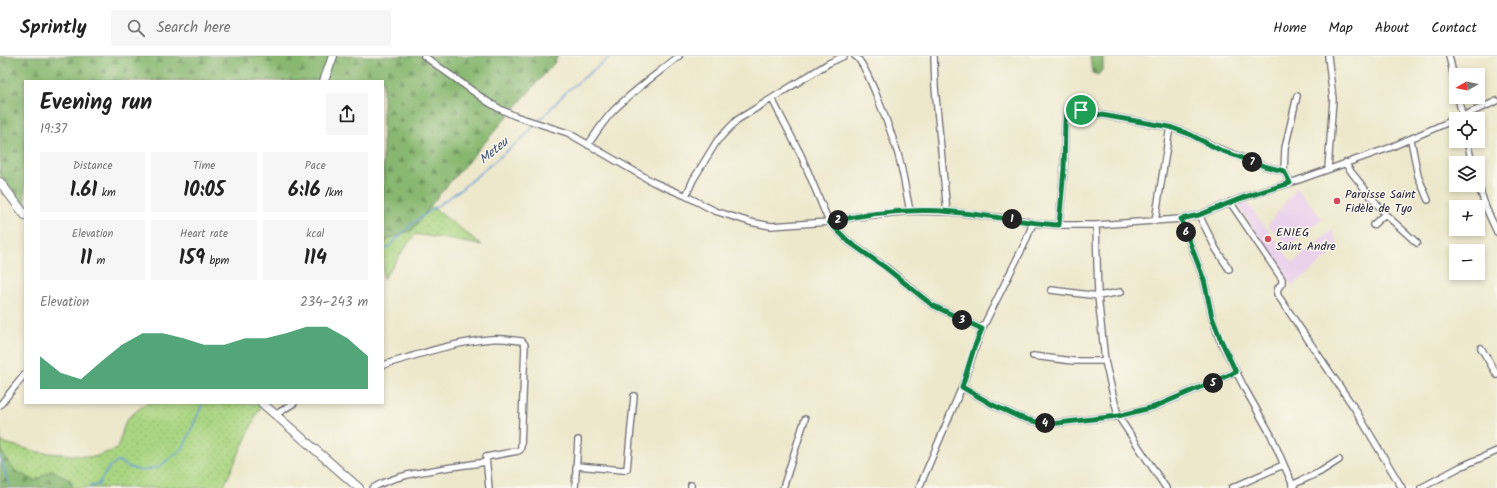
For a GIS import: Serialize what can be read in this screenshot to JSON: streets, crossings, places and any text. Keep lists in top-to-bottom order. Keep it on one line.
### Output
{"water":["Meteu"],"places":["Paroisse Saint Fidèle de Tyo","ENIEG Saint Andre"],"north":"left","page":{"header":"Sprintly","search":"Search here","nav":["Home","Map","About","Contact"],"map_buttons":["+","−"],"heading":["Evening run","19:37"],"stats":[["Distance","1.61 km"],["Time","10:05"],["Pace","6:16 /km"],["Elevation","11 m"],["Heart rate","159 bpm"],["kcal","114"]],"pins":["7","1","2","6","3","5","4"],"chart":["Elevation","234–243 m"]}}
